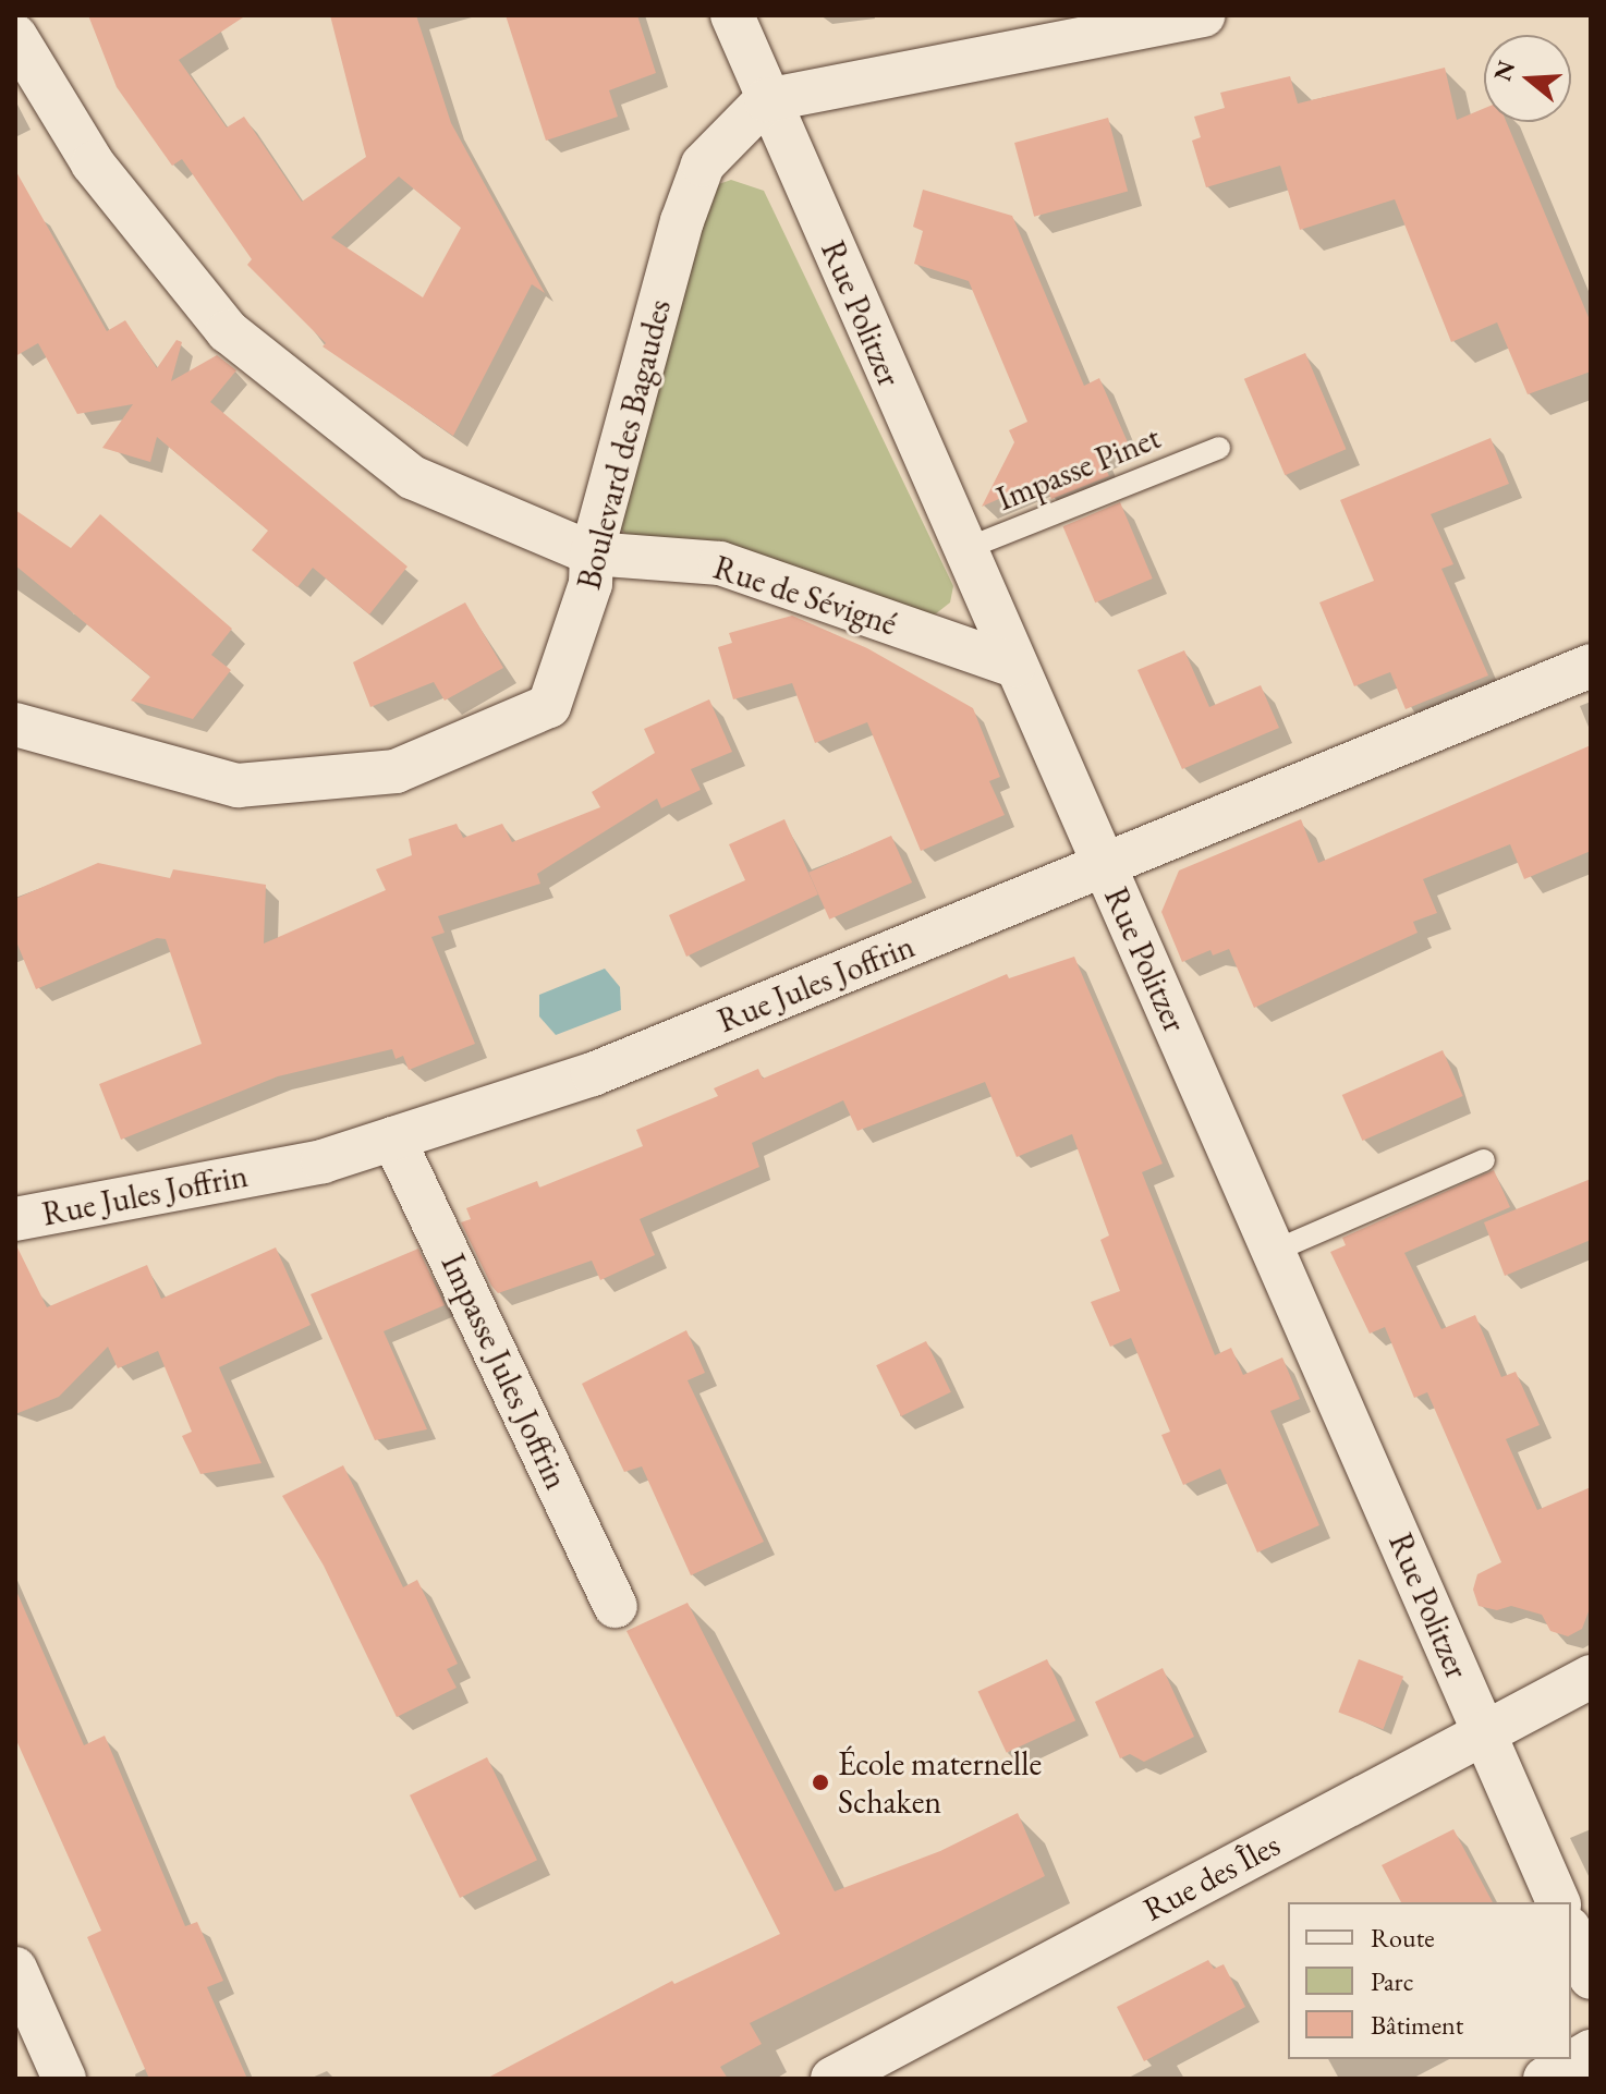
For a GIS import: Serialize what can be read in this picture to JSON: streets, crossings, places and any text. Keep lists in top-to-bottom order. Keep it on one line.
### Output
{"streets":{"street":["Rue Politzer","Boulevard des Bagaudes","Rue de Sévigné","Rue Jules Joffrin","Impasse Jules Joffrin","Rue des Îles"],"lane":["Impasse Pinet"]},"crossings":[["Rue Politzer","Boulevard des Bagaudes"],["Rue Politzer","Impasse Pinet"],["Rue Politzer","Rue de Sévigné"],["Rue Politzer","Rue Jules Joffrin"],["Rue Politzer","Rue des Îles"],["Boulevard des Bagaudes","Rue de Sévigné"],["Rue Jules Joffrin","Impasse Jules Joffrin"]],"places":["École maternelle Schaken"],"legend":["Route","Parc","Bâtiment"],"north":"left"}
